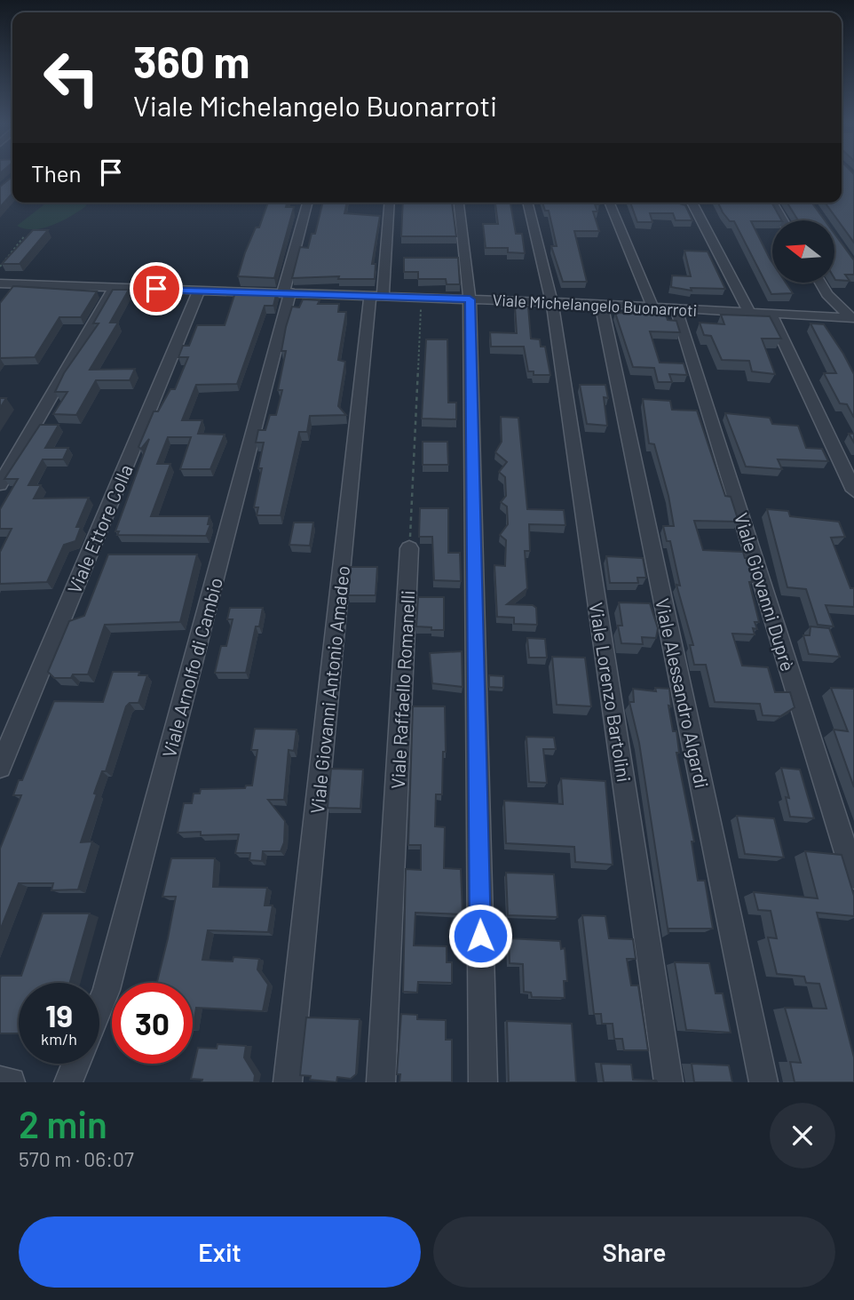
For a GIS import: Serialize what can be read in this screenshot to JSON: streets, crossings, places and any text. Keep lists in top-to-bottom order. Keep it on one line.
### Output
{"streets":{"street":["Viale Michelangelo Buonarroti","Viale Ettore Colla","Viale Giovanni Duprè","Viale Arnolfo di Cambio","Viale Giovanni Antonio Amadeo","Viale Raffaello Romanelli","Viale Lorenzo Bartolini","Viale Alessandro Algardi"]},"crossings":[["Viale Michelangelo Buonarroti","Viale Ettore Colla"],["Viale Michelangelo Buonarroti","Viale Giovanni Duprè"],["Viale Michelangelo Buonarroti","Viale Arnolfo di Cambio"],["Viale Michelangelo Buonarroti","Viale Giovanni Antonio Amadeo"],["Viale Michelangelo Buonarroti","Viale Lorenzo Bartolini"],["Viale Michelangelo Buonarroti","Viale Alessandro Algardi"]],"north":"left","page":{"turn":["360 m","Viale Michelangelo Buonarroti"],"then":"Then","speed":"19 km/h","limit":"30","heading":["2 min","570 m · 06:07"],"buttons":["Exit","Share"]}}
